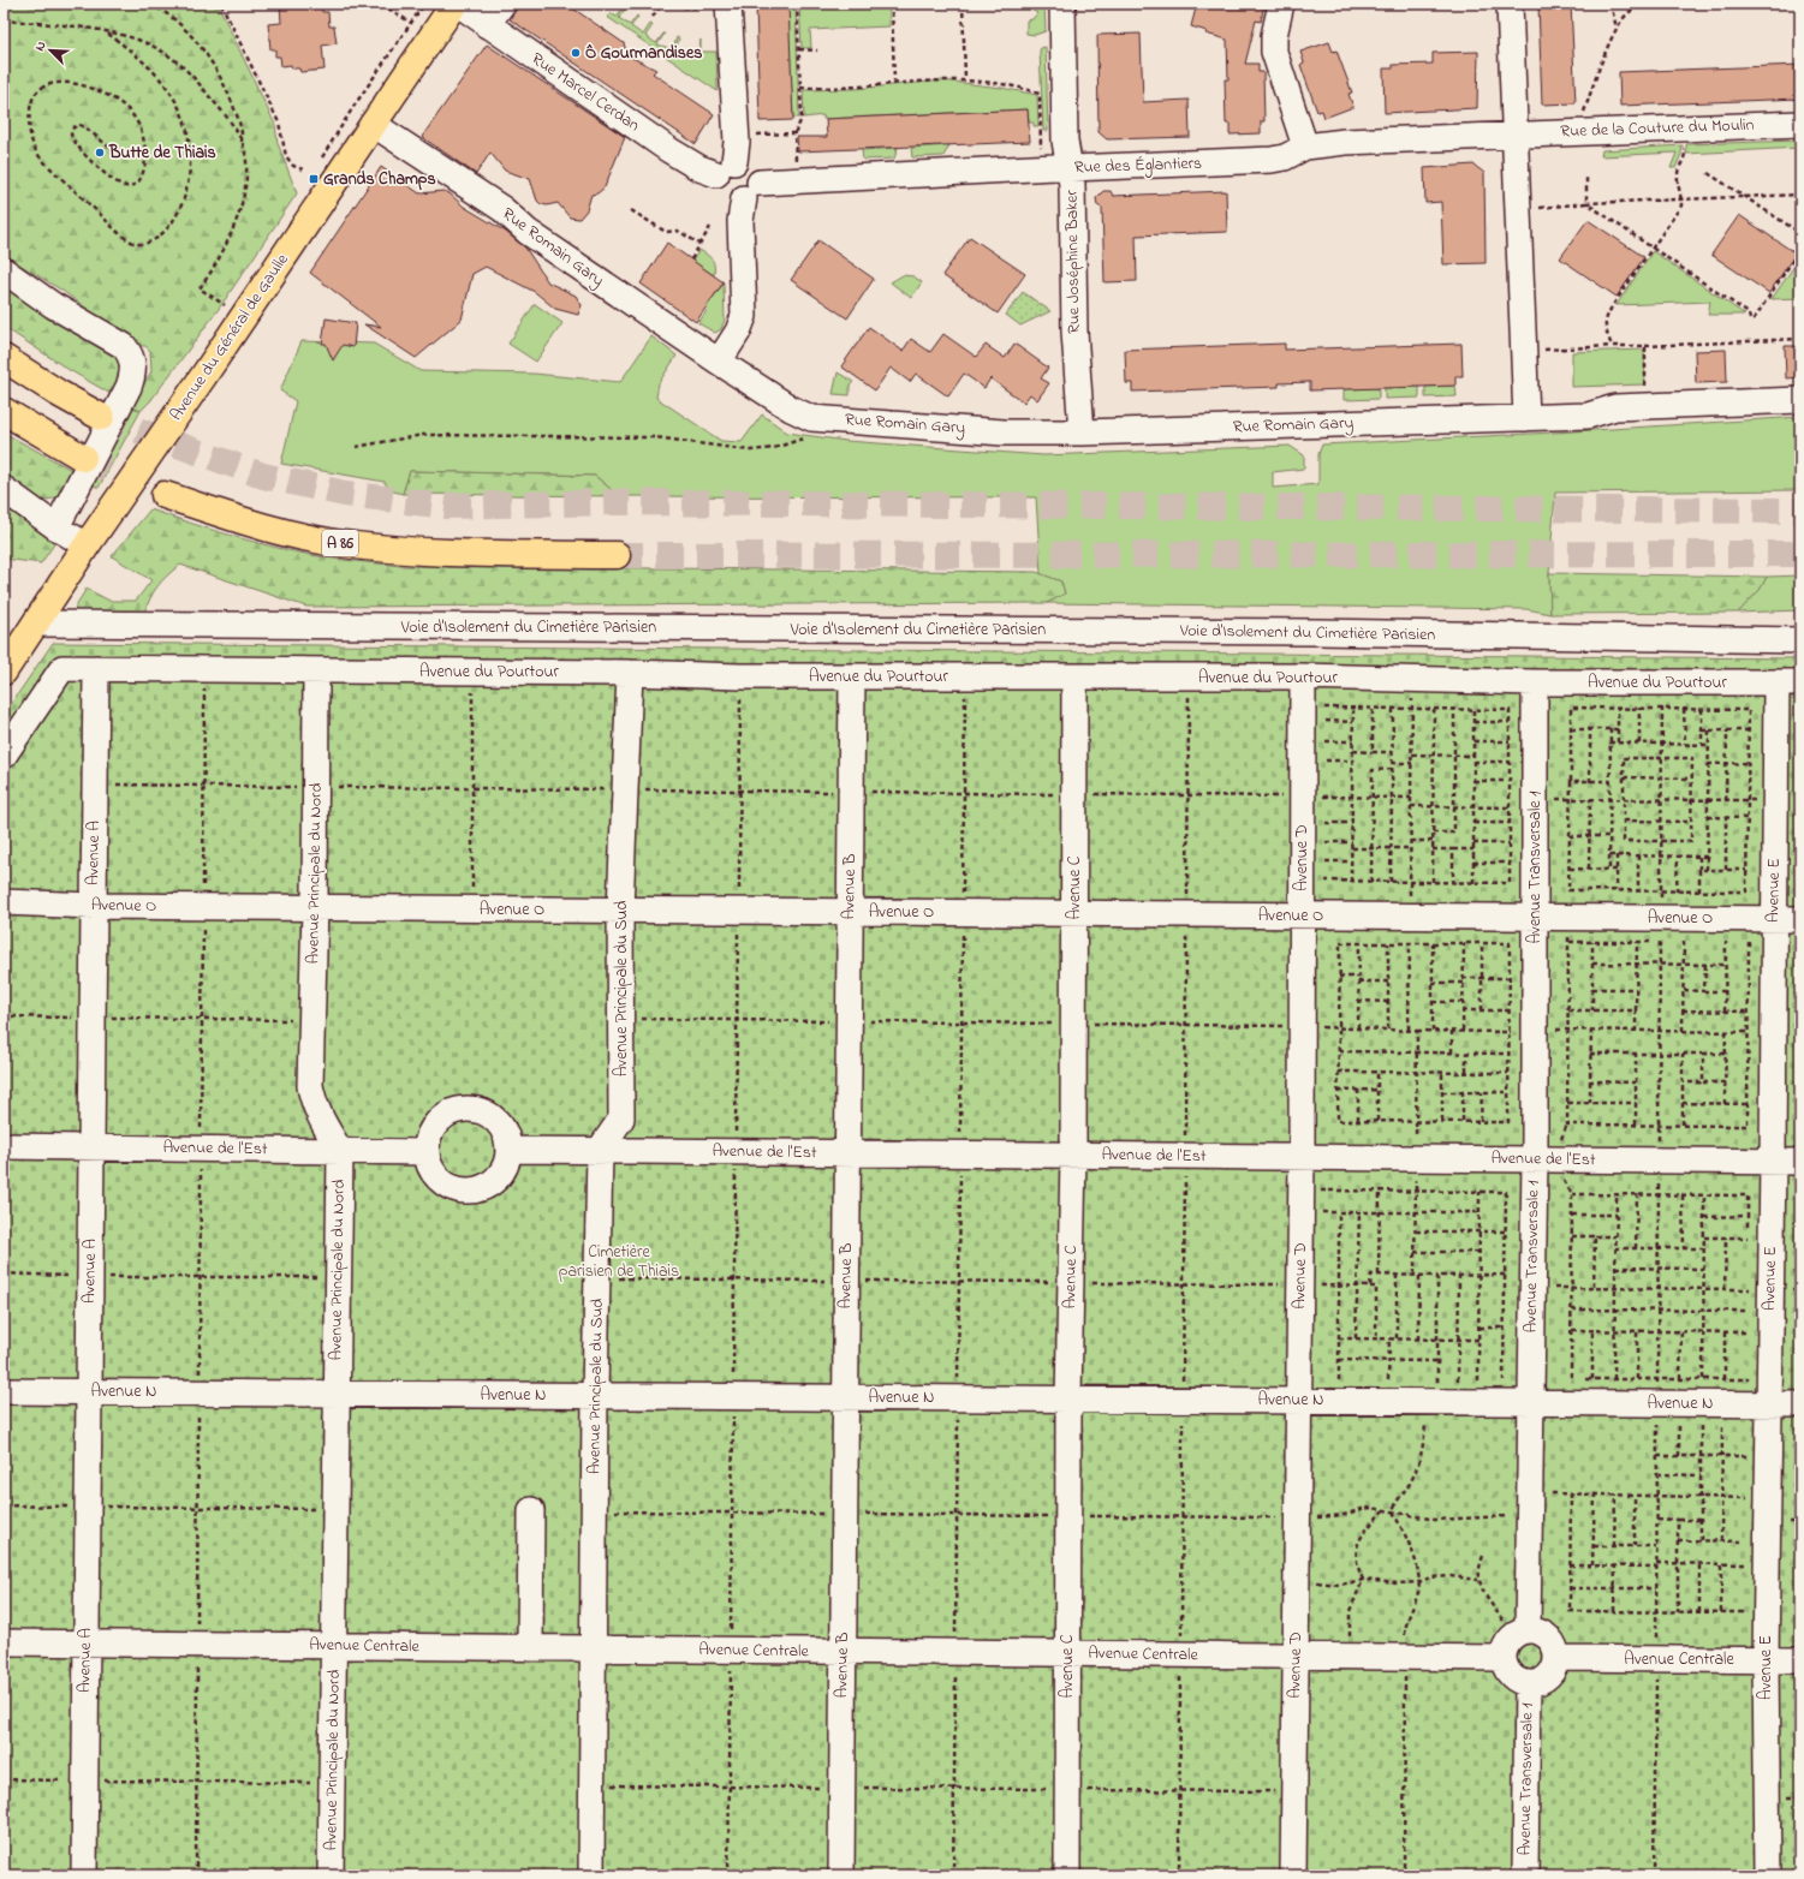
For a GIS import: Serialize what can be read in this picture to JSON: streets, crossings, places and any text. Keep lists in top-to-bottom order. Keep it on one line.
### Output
{"streets":{"main road":["Avenue du Général de Gaulle","A 86"],"street":["Rue Marcel Cerdan","Rue de la Couture du Moulin","Rue des Églantiers","Rue Romain Gary","Rue Joséphine Baker","Voie d'Isolement du Cimetière Parisien","Avenue du Pourtour","Avenue A","Avenue D","Avenue Transversale 1","Avenue Principale du Nord","Avenue B","Avenue C","Avenue E","Avenue O","Avenue Principale du Sud","Avenue de l'Est","Avenue N","Avenue Centrale"]},"crossings":[["Rue Marcel Cerdan","Rue des Églantiers"],["Rue Marcel Cerdan","Avenue du Général de Gaulle"],["Rue de la Couture du Moulin","Rue des Églantiers"],["Rue des Églantiers","Rue Joséphine Baker"],["Rue Romain Gary","Rue Joséphine Baker"],["Rue Romain Gary","Avenue du Général de Gaulle"],["Avenue du Général de Gaulle","Voie d'Isolement du Cimetière Parisien"],["Avenue du Pourtour","Avenue A"],["Avenue du Pourtour","Avenue D"],["Avenue du Pourtour","Avenue Transversale 1"],["Avenue du Pourtour","Avenue Principale du Nord"],["Avenue du Pourtour","Avenue B"],["Avenue du Pourtour","Avenue C"],["Avenue du Pourtour","Avenue E"],["Avenue du Pourtour","Avenue Principale du Sud"],["Avenue A","Avenue O"],["Avenue A","Avenue de l'Est"],["Avenue A","Avenue N"],["Avenue A","Avenue Centrale"],["Avenue D","Avenue O"],["Avenue D","Avenue de l'Est"],["Avenue D","Avenue N"],["Avenue D","Avenue Centrale"],["Avenue Transversale 1","Avenue O"],["Avenue Transversale 1","Avenue de l'Est"],["Avenue Transversale 1","Avenue N"],["Avenue Transversale 1","Avenue Centrale"],["Avenue Principale du Nord","Avenue O"],["Avenue Principale du Nord","Avenue de l'Est"],["Avenue Principale du Nord","Avenue N"],["Avenue Principale du Nord","Avenue Centrale"],["Avenue B","Avenue O"],["Avenue B","Avenue de l'Est"],["Avenue B","Avenue N"],["Avenue B","Avenue Centrale"],["Avenue C","Avenue O"],["Avenue C","Avenue de l'Est"],["Avenue C","Avenue N"],["Avenue C","Avenue Centrale"],["Avenue E","Avenue O"],["Avenue E","Avenue de l'Est"],["Avenue E","Avenue N"],["Avenue E","Avenue Centrale"],["Avenue O","Avenue Principale du Sud"],["Avenue Principale du Sud","Avenue de l'Est"],["Avenue Principale du Sud","Avenue N"],["Avenue Principale du Sud","Avenue Centrale"]],"parks":["Cimetière parisien de Thiais"],"places":{"other":["Ô Gourmandises","Butte de Thiais"],"transit":["Grands Champs"]},"north":"top left"}
